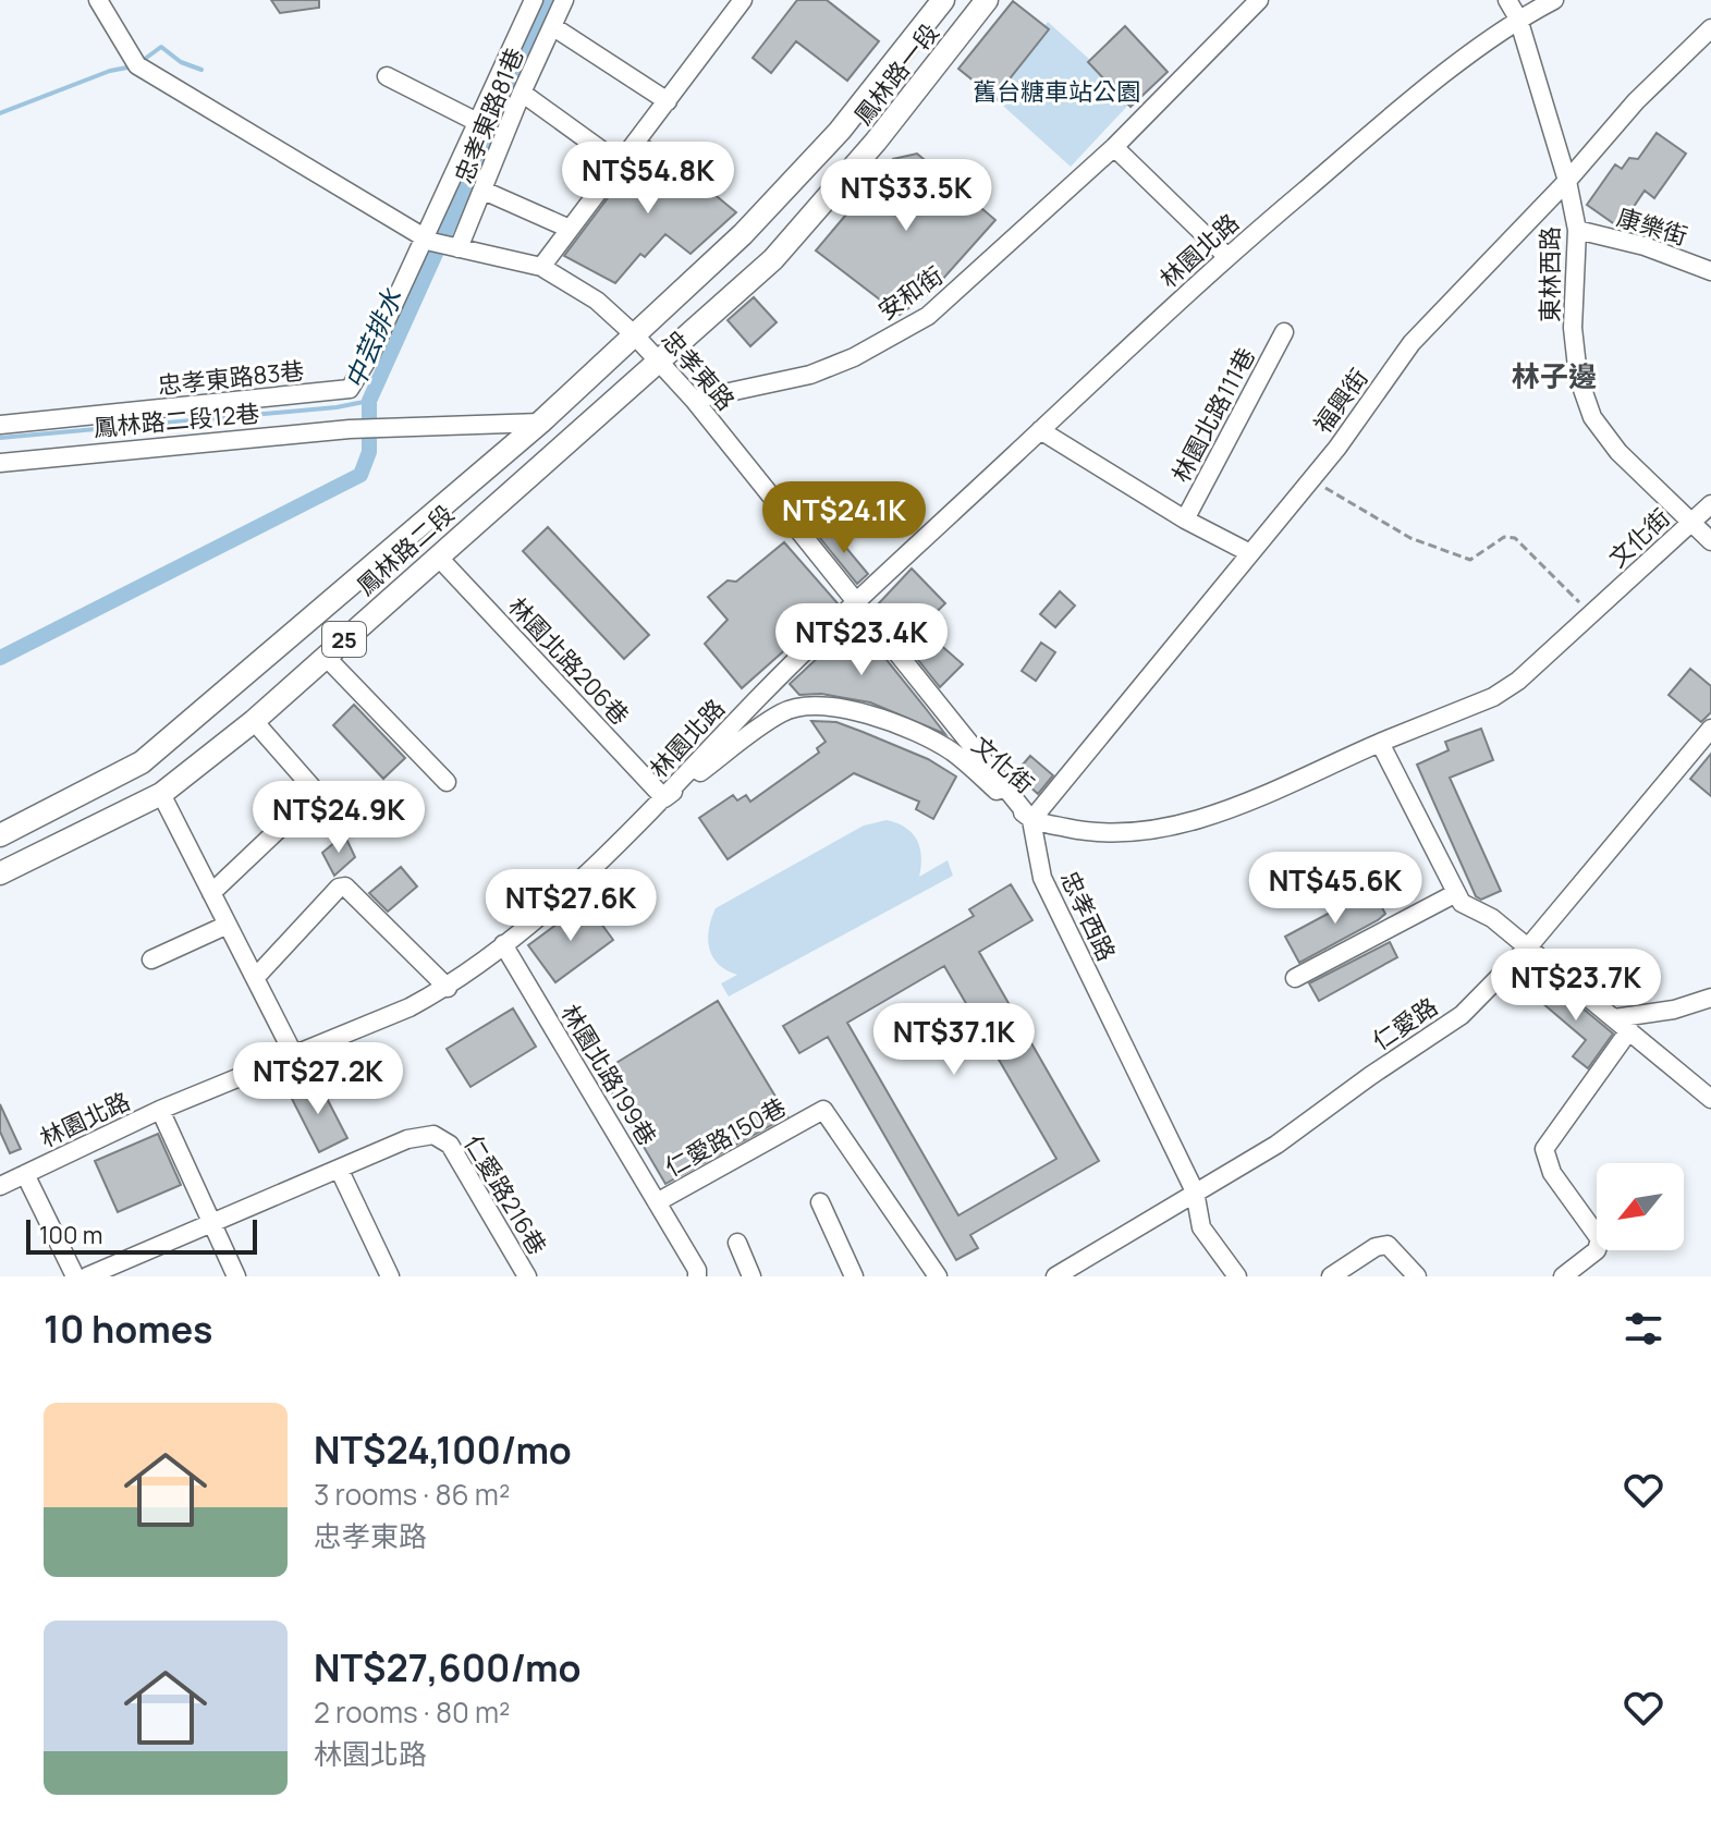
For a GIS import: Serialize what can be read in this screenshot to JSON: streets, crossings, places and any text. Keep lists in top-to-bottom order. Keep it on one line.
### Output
{"streets":{"main road":["鳳林路一段","鳳林路二段","25"],"street":["忠孝東路81巷","康樂街","林園北路","東林西路","安和街","忠孝東路","忠孝東路83巷","福興街","林園北路111巷","鳳林路二段12巷","文化街","林園北路206巷","忠孝西路","仁愛路","林園北路199巷","仁愛路150巷","仁愛路216巷"]},"crossings":[["鳳林路一段","忠孝東路"],["鳳林路一段","鳳林路二段"],["忠孝東路81巷","忠孝東路"],["忠孝東路81巷","忠孝東路83巷"],["康樂街","東林西路"],["林園北路","東林西路"],["林園北路","忠孝東路"],["林園北路","林園北路111巷"],["林園北路","文化街"],["林園北路","林園北路206巷"],["林園北路","忠孝西路"],["林園北路","林園北路199巷"],["東林西路","福興街"],["東林西路","文化街"],["安和街","忠孝東路"],["忠孝東路","忠孝東路83巷"],["忠孝東路","鳳林路二段"],["忠孝東路","忠孝西路"],["福興街","林園北路111巷"],["福興街","文化街"],["福興街","忠孝西路"],["鳳林路二段12巷","鳳林路二段"],["文化街","林園北路206巷"],["文化街","忠孝西路"],["鳳林路二段","林園北路206巷"],["忠孝西路","仁愛路"],["林園北路199巷","仁愛路150巷"]],"districts":["林子邊"],"water":["中芸排水"],"parks":["舊台糖車站公園"],"scale_bar":"100 m","north":"bottom left","page":{"price":["NT$54.8K","NT$33.5K","NT$24.1K","NT$23.4K","NT$24.9K","NT$45.6K","NT$27.6K","NT$23.7K","NT$37.1K","NT$27.2K"],"scale":"100 m","heading":"10 homes","list":[{"name":"NT$24,100/mo","note":"3 rooms · 86 m² · 忠孝東路"},{"name":"NT$27,600/mo","note":"2 rooms · 80 m² · 林園北路"}]}}
